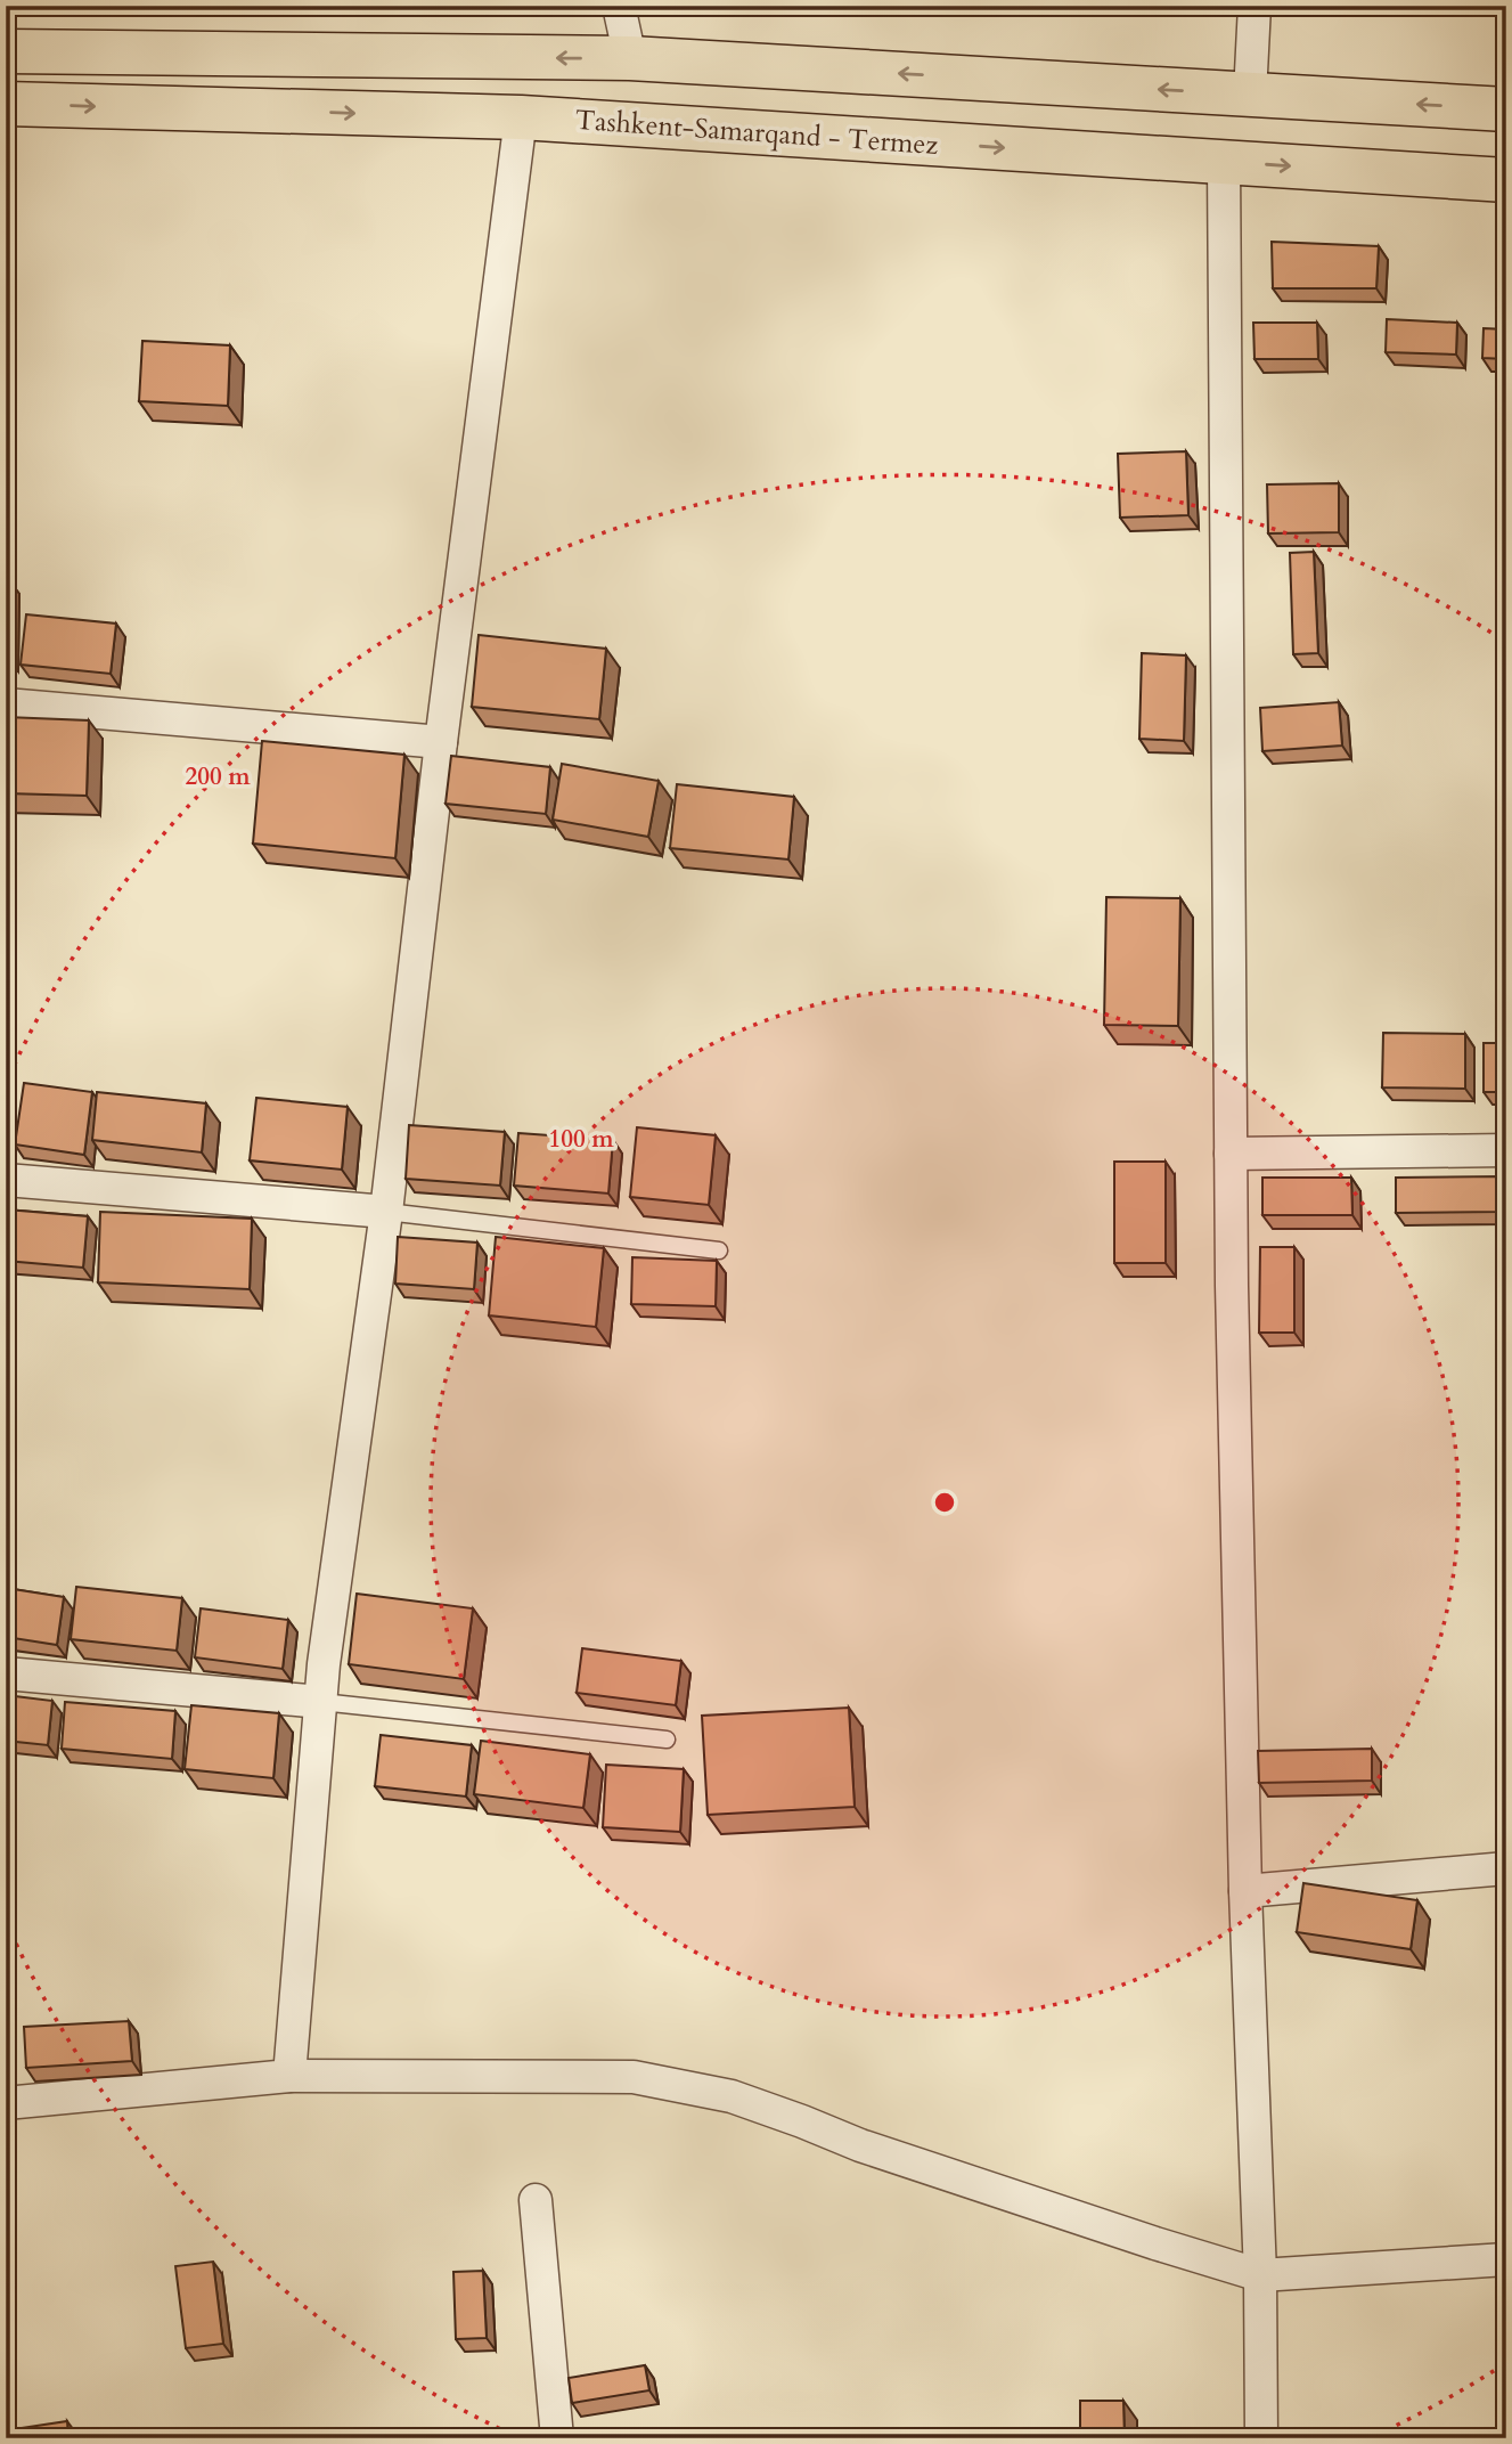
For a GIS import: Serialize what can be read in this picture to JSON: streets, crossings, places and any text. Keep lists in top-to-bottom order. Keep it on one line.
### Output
{"streets":{"highway":["Tashkent-Samarqand - Termez"]},"rings":["200 m","100 m"]}
